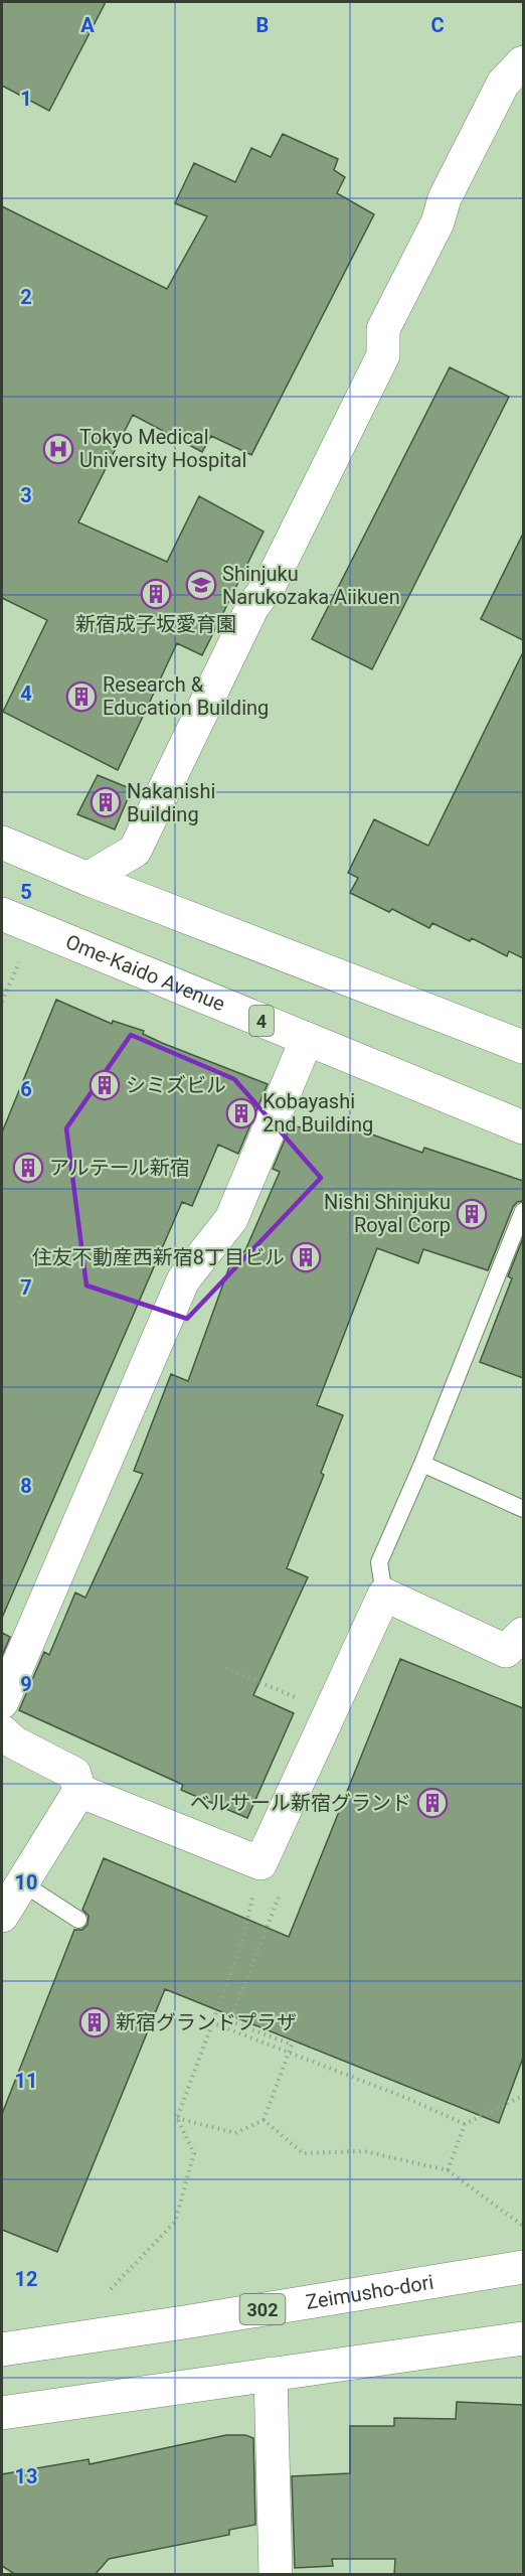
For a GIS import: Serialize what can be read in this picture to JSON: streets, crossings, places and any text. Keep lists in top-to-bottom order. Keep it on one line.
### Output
{"streets":{"street":["Ome-Kaido Avenue","4","Zeimusho-dori","302"]},"places":{"hospital":["Tokyo Medical University Hospital"],"school or university":["Shinjuku Narukozaka Aiikuen"],"building":["新宿成子坂愛育園","Research & Education Building","Nakanishi Building","シミズビル","Kobayashi 2nd Building","アルテール新宿","Nishi Shinjuku Royal Corp","住友不動産西新宿8丁目ビル","ベルサール新宿グランド","新宿グランドプラザ"]},"grid":{"columns":["A","B","C"],"rows":["1","2","3","4","5","6","7","8","9","10","11","12","13"]}}
